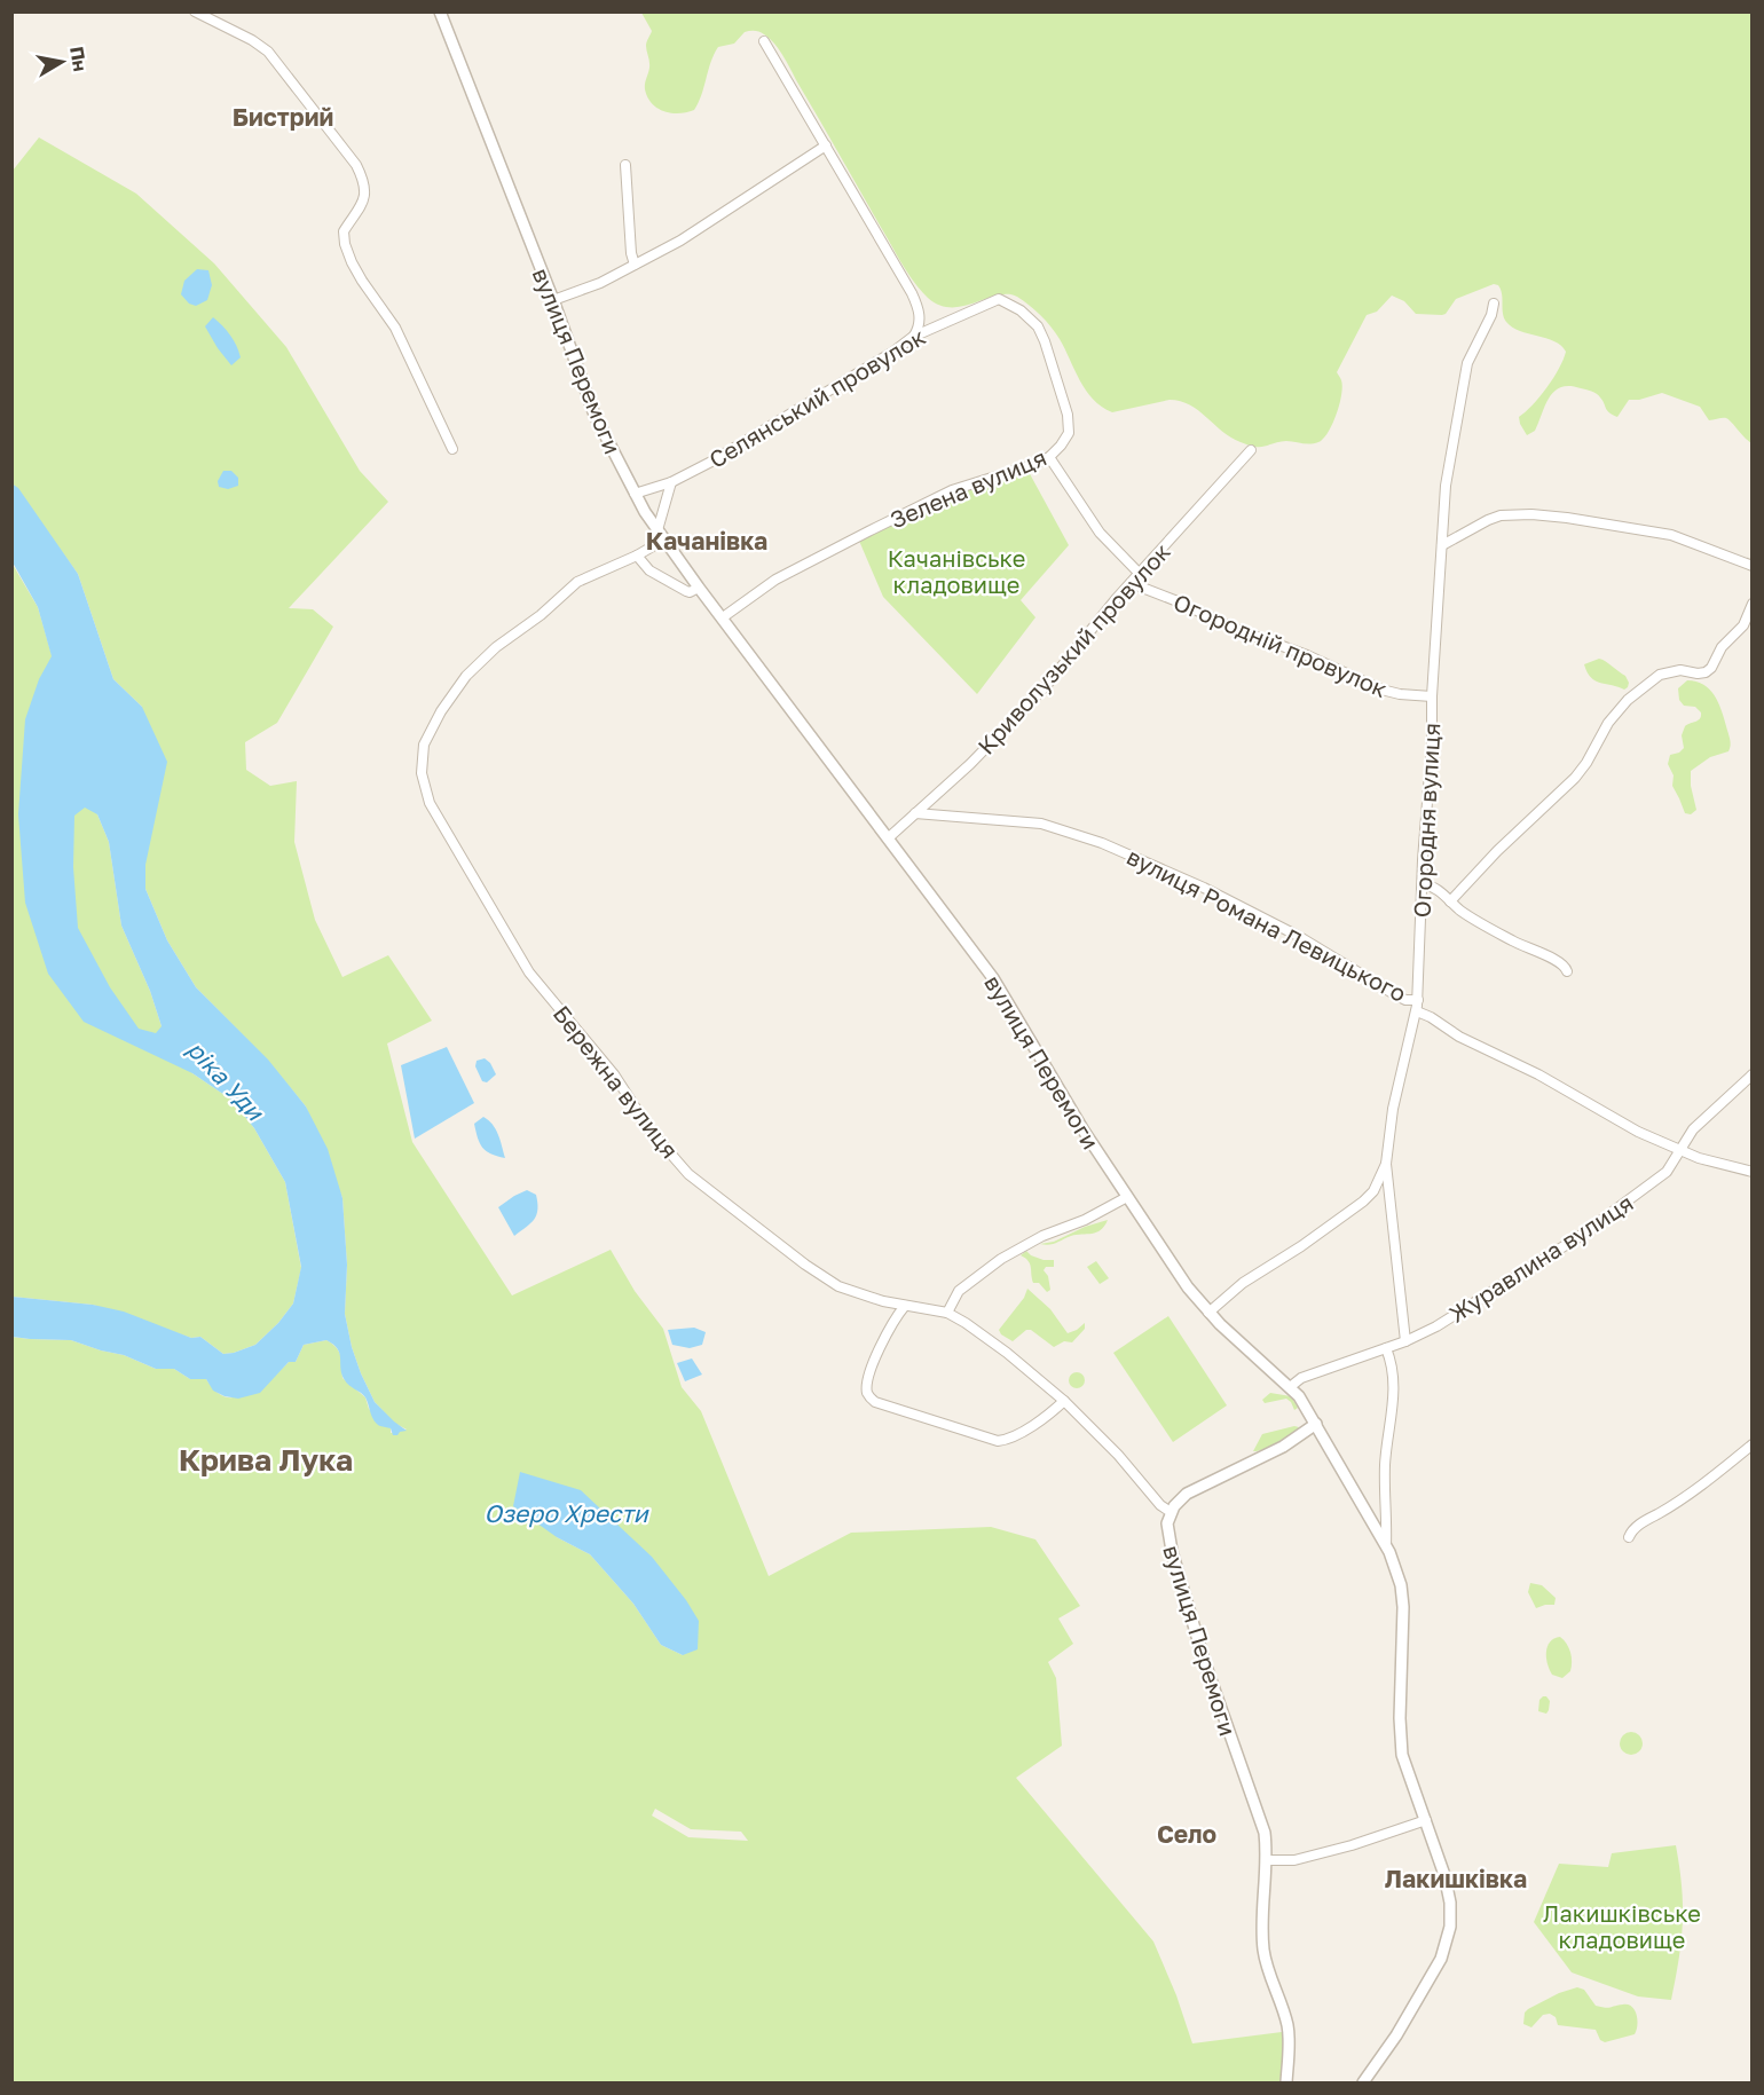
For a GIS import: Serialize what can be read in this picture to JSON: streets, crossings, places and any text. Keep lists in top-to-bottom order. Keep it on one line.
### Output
{"streets":{"street":["вулиця Перемоги","Селянський провулок","Зелена вулиця","Огородній провулок","Криволузький провулок","Огородня вулиця","вулиця Романа Левицького","Бережна вулиця","Журавлина вулиця"]},"crossings":[["вулиця Перемоги","Селянський провулок"],["вулиця Перемоги","Зелена вулиця"],["вулиця Перемоги","Криволузький провулок"],["вулиця Перемоги","Бережна вулиця"],["вулиця Перемоги","Журавлина вулиця"],["Селянський провулок","Зелена вулиця"],["Огородній провулок","Криволузький провулок"],["Огородній провулок","Огородня вулиця"],["Криволузький провулок","вулиця Романа Левицького"],["Огородня вулиця","вулиця Романа Левицького"],["Огородня вулиця","Журавлина вулиця"],["вулиця Романа Левицького","Журавлина вулиця"]],"districts":["Бистрий","Качанівка","Крива Лука","Село","Лакишківка"],"water":["ріка Уди","Озеро Хрести"],"parks":["Качанівське кладовище","Лакишківське кладовище"],"north":"right"}
